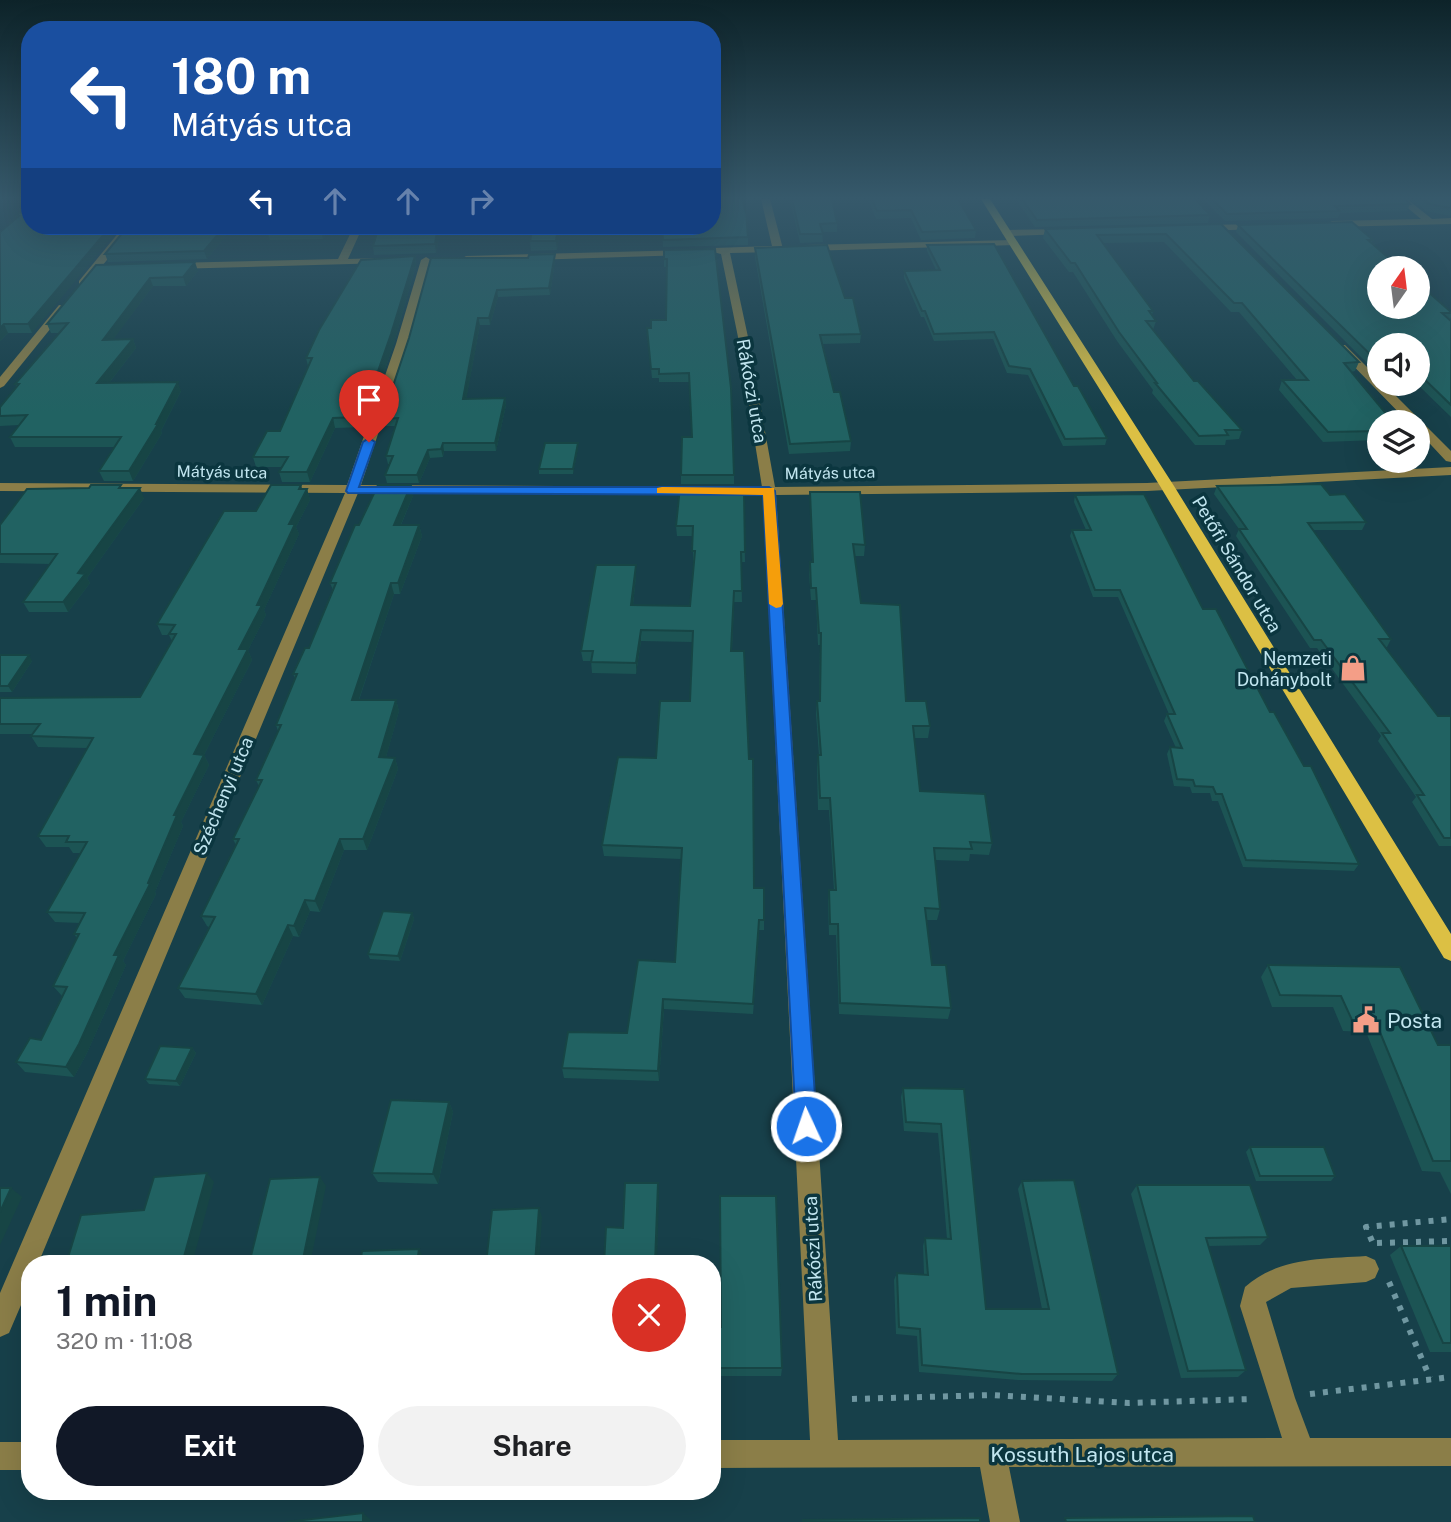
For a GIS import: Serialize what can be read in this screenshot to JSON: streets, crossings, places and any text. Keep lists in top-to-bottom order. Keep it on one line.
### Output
{"streets":{"main road":["Petőfi Sándor utca"],"street":["Rákóczi utca","Mátyás utca","Széchenyi utca","Kossuth Lajos utca"]},"crossings":[["Rákóczi utca","Mátyás utca"],["Rákóczi utca","Kossuth Lajos utca"],["Mátyás utca","Petőfi Sándor utca"],["Mátyás utca","Széchenyi utca"]],"places":{"shop":["Nemzeti Dohánybolt"],"public building":["Posta"]},"north":"top","page":{"turn":["180 m","Mátyás utca"],"heading":["1 min","320 m · 11:08"],"buttons":["Exit","Share"]}}
